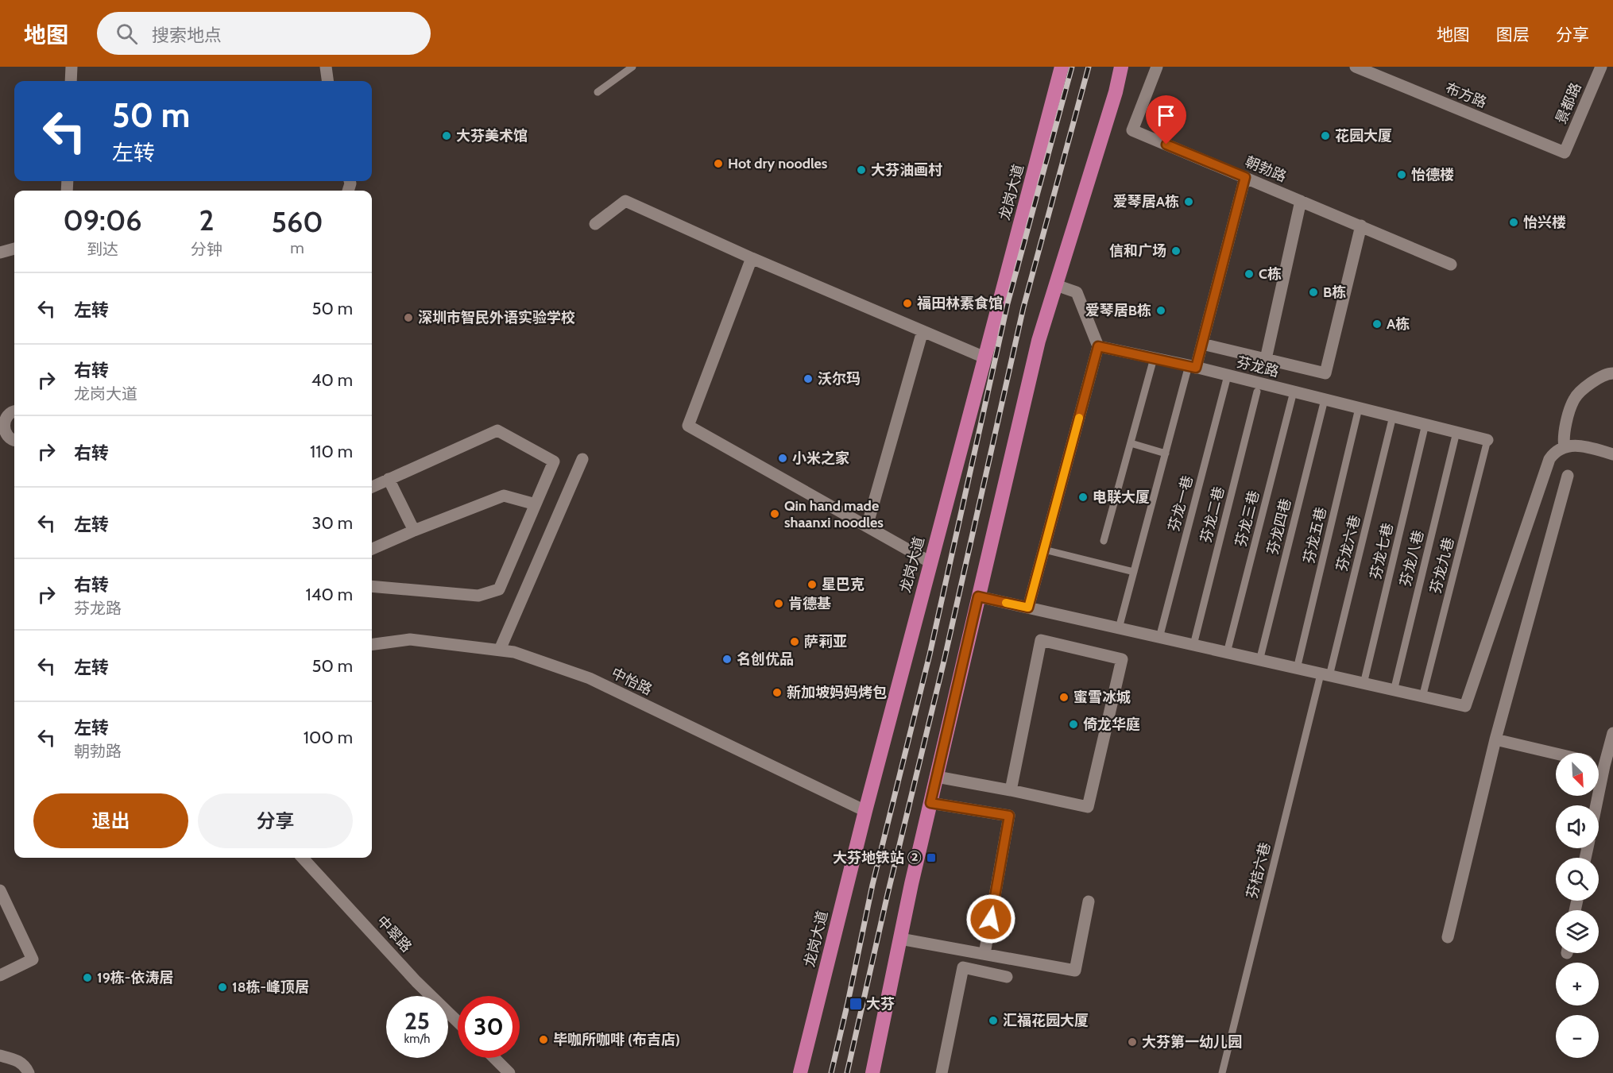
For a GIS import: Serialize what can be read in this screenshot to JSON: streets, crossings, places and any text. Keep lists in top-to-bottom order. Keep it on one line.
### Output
{"streets":{"highway":["龙岗大道"],"street":["布方路","景都路","朝勃路","芬龙路","中怡路","中翠路"],"lane":["芬龙一巷","芬龙二巷","芬龙三巷","芬龙四巷","芬龙五巷","芬龙六巷","芬龙七巷","芬龙八巷","芬龙九巷","芬桔六巷"]},"crossings":[["布方路","景都路"],["龙岗大道","中怡路"],["芬龙路","芬龙一巷"],["芬龙路","芬龙三巷"],["芬龙路","芬龙四巷"],["芬龙路","芬龙五巷"],["芬龙路","芬龙六巷"],["芬龙路","芬龙七巷"],["芬龙路","芬龙八巷"],["芬龙路","芬龙九巷"],["芬龙六巷","芬桔六巷"]],"places":{"other":["大芬美术馆","花园大厦","Hot dry noodles","大芬油画村","怡德楼","爱琴居A栋","怡兴楼","信和广场","C栋","B栋","福田林素食馆","爱琴居B栋","深圳市智民外语实验学校","A栋","沃尔玛","小米之家","电联大厦","Qin hand made shaanxi noodles","星巴克","肯德基","萨莉亚","名创优品","新加坡妈妈烤包","蜜雪冰城","倚龙华庭","19栋-依涛居","18栋-峰顶居","汇福花园大厦","毕咖所咖啡 (布吉店)","大芬第一幼儿园"],"transit":["大芬地铁站 ②","大芬"]},"north":"bottom right","page":{"header":"地图","search":"搜索地点","nav":["地图","图层","分享"],"turn":["50 m","左转"],"eta":["09:06","到达","2","分钟","560","m"],"list":[{"name":"左转","value":"50 m"},{"name":"右转","note":"龙岗大道","value":"40 m"},{"name":"右转","value":"110 m"},{"name":"左转","value":"30 m"},{"name":"右转","note":"芬龙路","value":"140 m"},{"name":"左转","value":"50 m"},{"name":"左转","note":"朝勃路","value":"100 m"}],"map_buttons":["+","−"],"buttons":["退出","分享"],"speed":"25 km/h","limit":"30"}}
